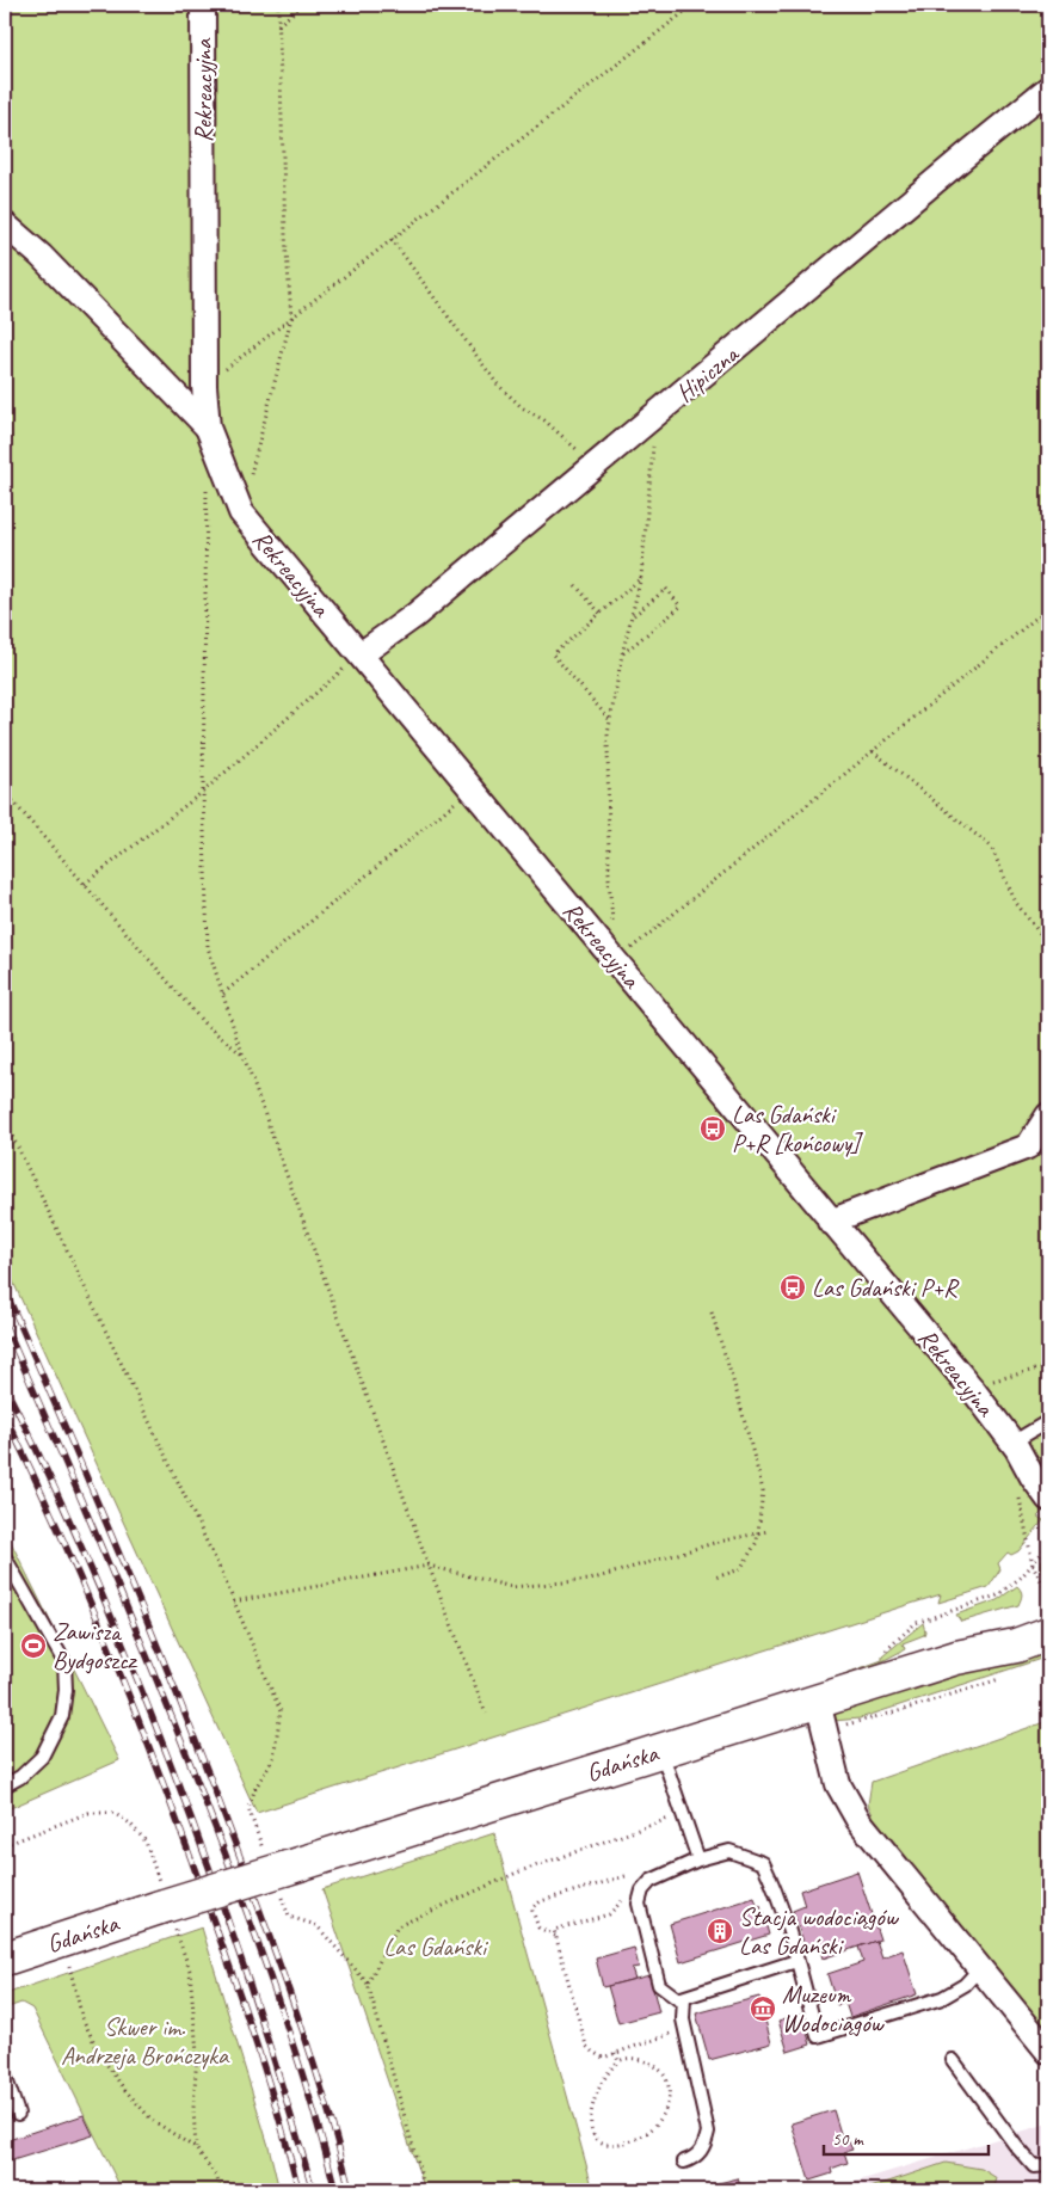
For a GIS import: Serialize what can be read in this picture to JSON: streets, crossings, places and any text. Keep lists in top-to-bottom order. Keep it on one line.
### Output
{"streets":{"main road":["Gdańska"],"street":["Rekreacyjna","Hipiczna"]},"crossings":[["Rekreacyjna","Hipiczna"]],"parks":["Las Gdański","Skwer im. Andrzeja Brończyka"],"places":{"bus stop":["Las Gdański P+R [końcowy]","Las Gdański P+R"],"sports":["Zawisza Bydgoszcz"],"building":["Stacja wodociągów Las Gdański"],"museum":["Muzeum Wodociągów"]},"scale_bar":"50 m"}
